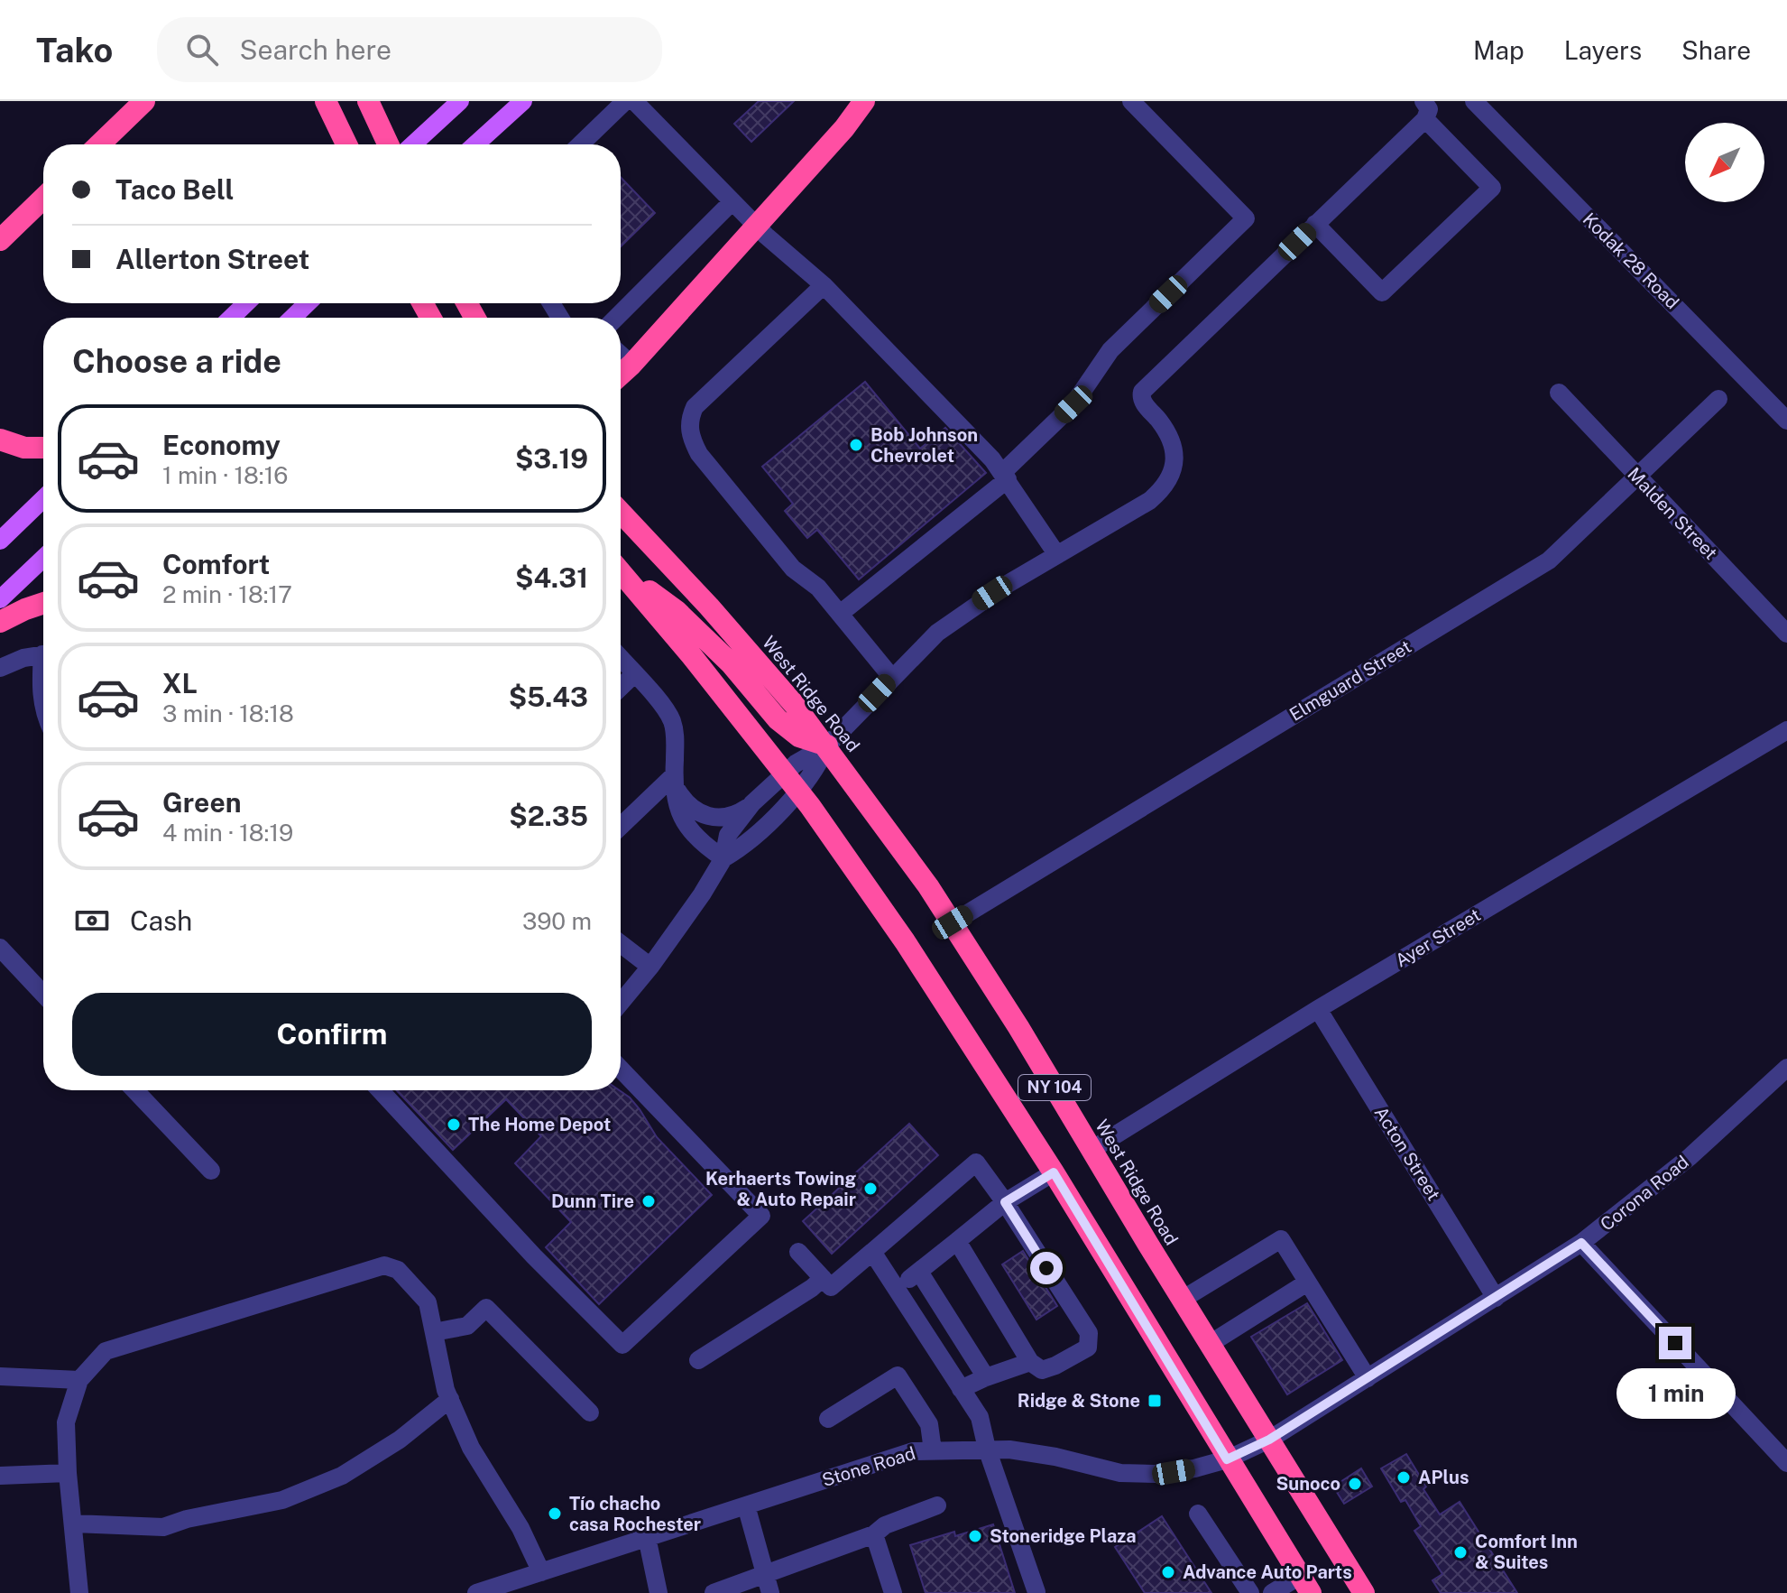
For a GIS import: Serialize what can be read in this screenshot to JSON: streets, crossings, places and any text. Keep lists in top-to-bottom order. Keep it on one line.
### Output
{"streets":{"highway":["West Ridge Road","NY 104"],"street":["Kodak 28 Road","Malden Street","Elmguard Street","Ayer Street","Acton Street","Corona Road","Stone Road"]},"crossings":[["Malden Street","Elmguard Street"],["Elmguard Street","West Ridge Road"],["West Ridge Road","Ayer Street"],["West Ridge Road","Corona Road"],["West Ridge Road","Stone Road"],["Ayer Street","Acton Street"],["NY 104","Stone Road"],["Acton Street","Corona Road"],["Corona Road","Stone Road"]],"places":{"other":["Bob Johnson Chevrolet","The Home Depot","Kerhaerts Towing & Auto Repair","Dunn Tire","APlus","Sunoco","Tío chacho casa Rochester","Stoneridge Plaza","Comfort Inn & Suites","Advance Auto Parts"],"transit":["Ridge & Stone"]},"north":"bottom left","page":{"header":"Tako","search":"Search here","nav":["Map","Layers","Share"],"banner":["Taco Bell","Allerton Street"],"heading":"Choose a ride","list":[{"name":"Economy","note":"1 min · 18:16","value":"$3.19"},{"name":"Comfort","note":"2 min · 18:17","value":"$4.31"},{"name":"XL","note":"3 min · 18:18","value":"$5.43"},{"name":"Green","note":"4 min · 18:19","value":"$2.35"}],"pay":["Cash","390 m"],"buttons":"Confirm","bubble":"1 min"}}
